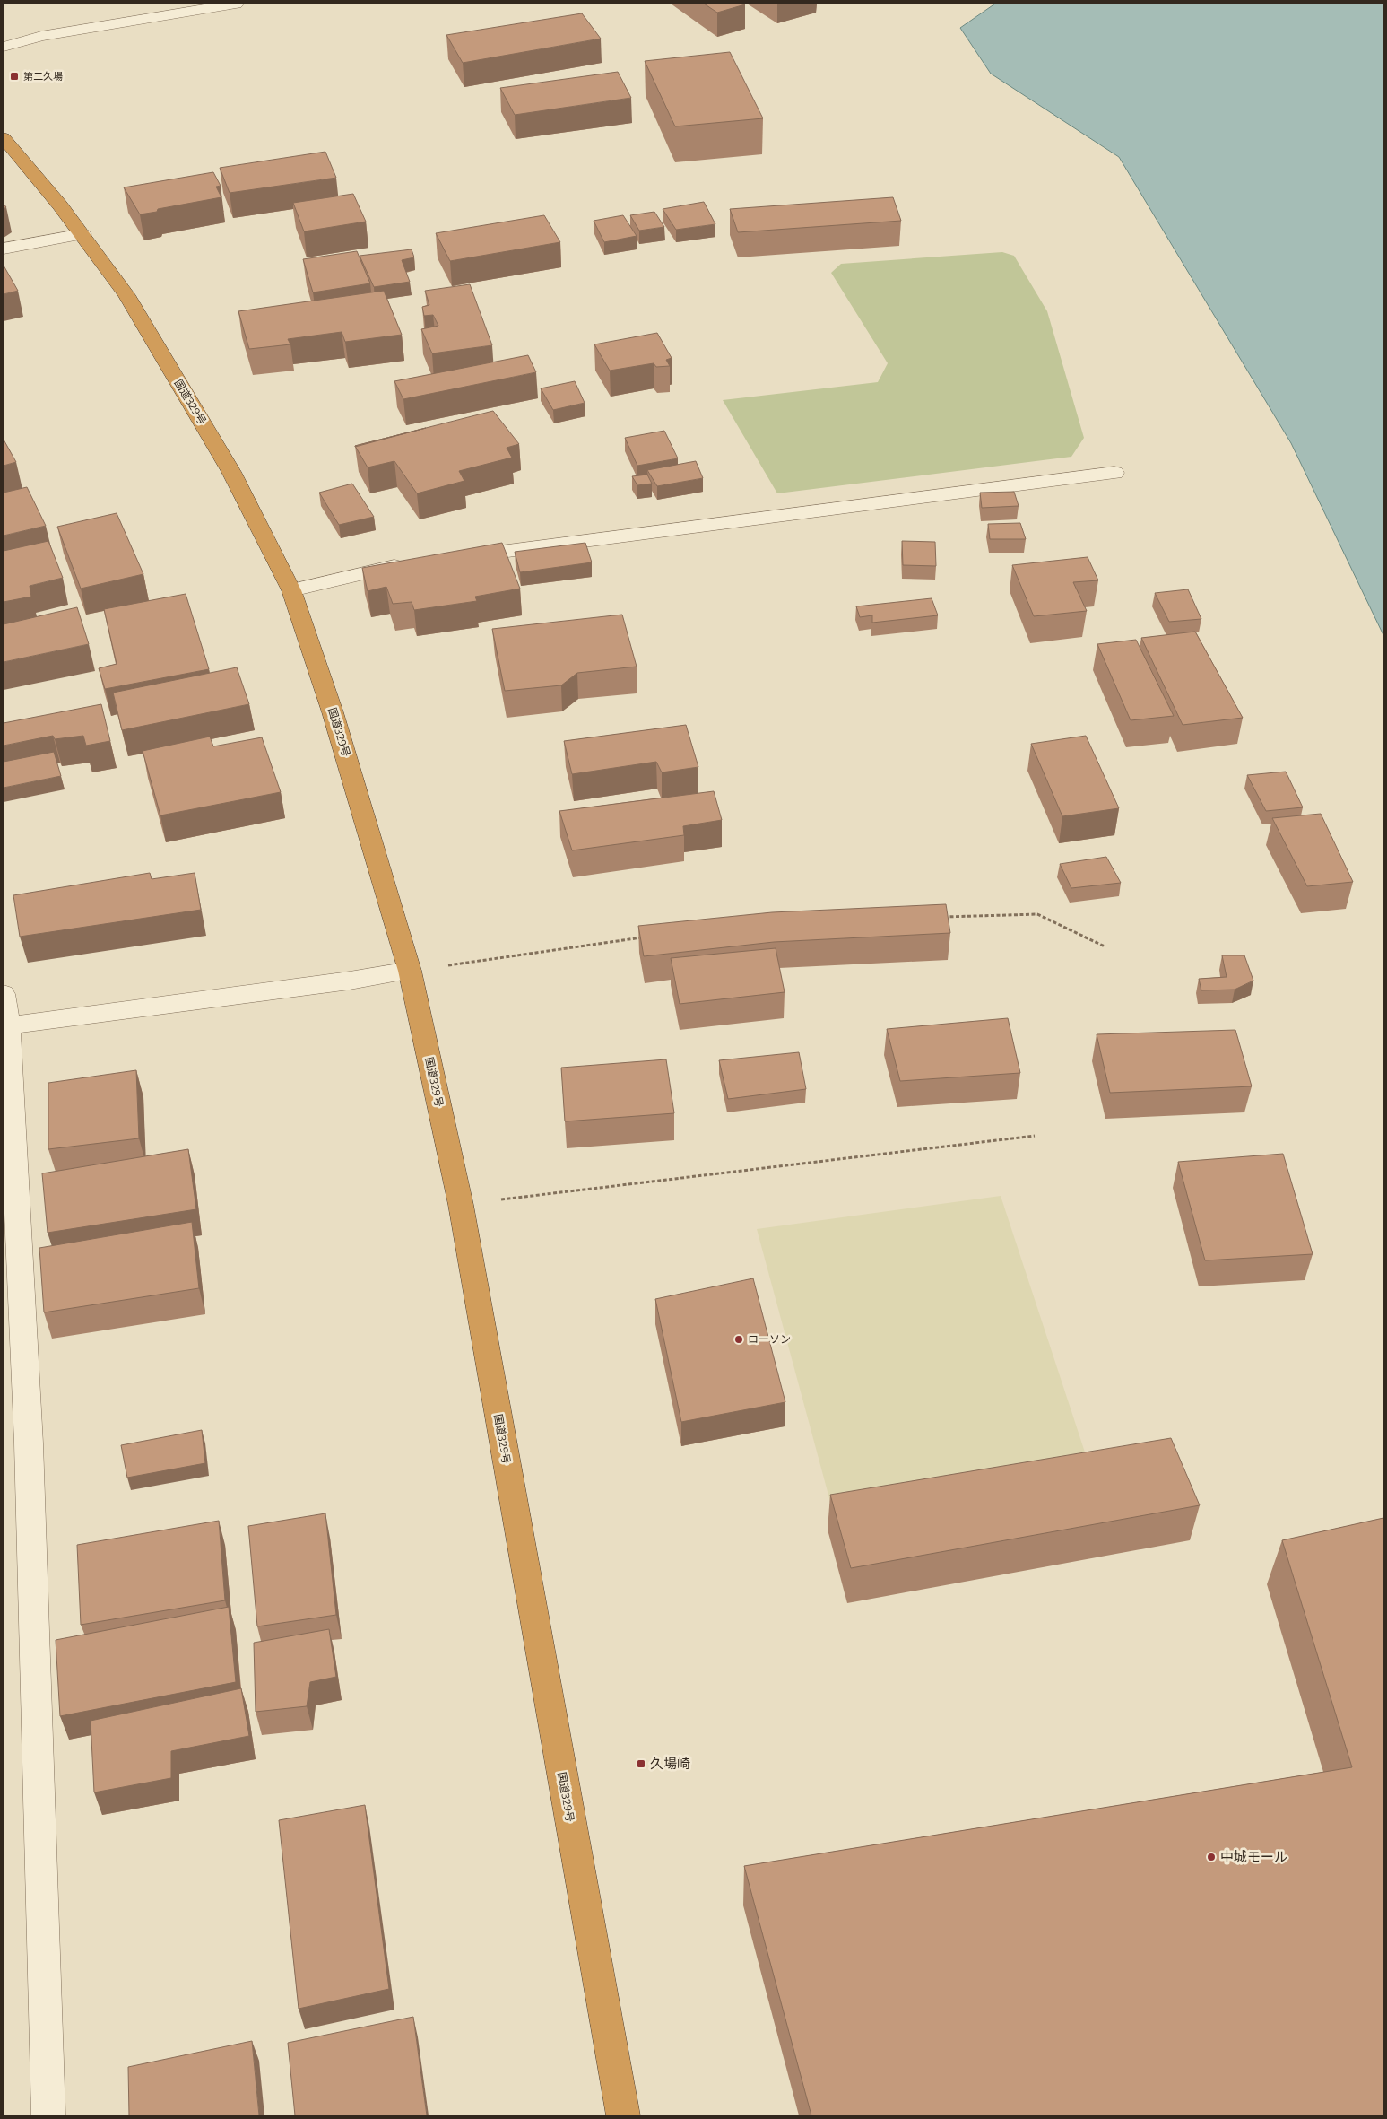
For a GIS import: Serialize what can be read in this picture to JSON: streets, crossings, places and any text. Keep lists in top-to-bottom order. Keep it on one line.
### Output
{"streets":{"highway":["国道329号"]},"places":{"transit":["第二久場","久場崎"],"other":["ローソン","中城モール"]}}
